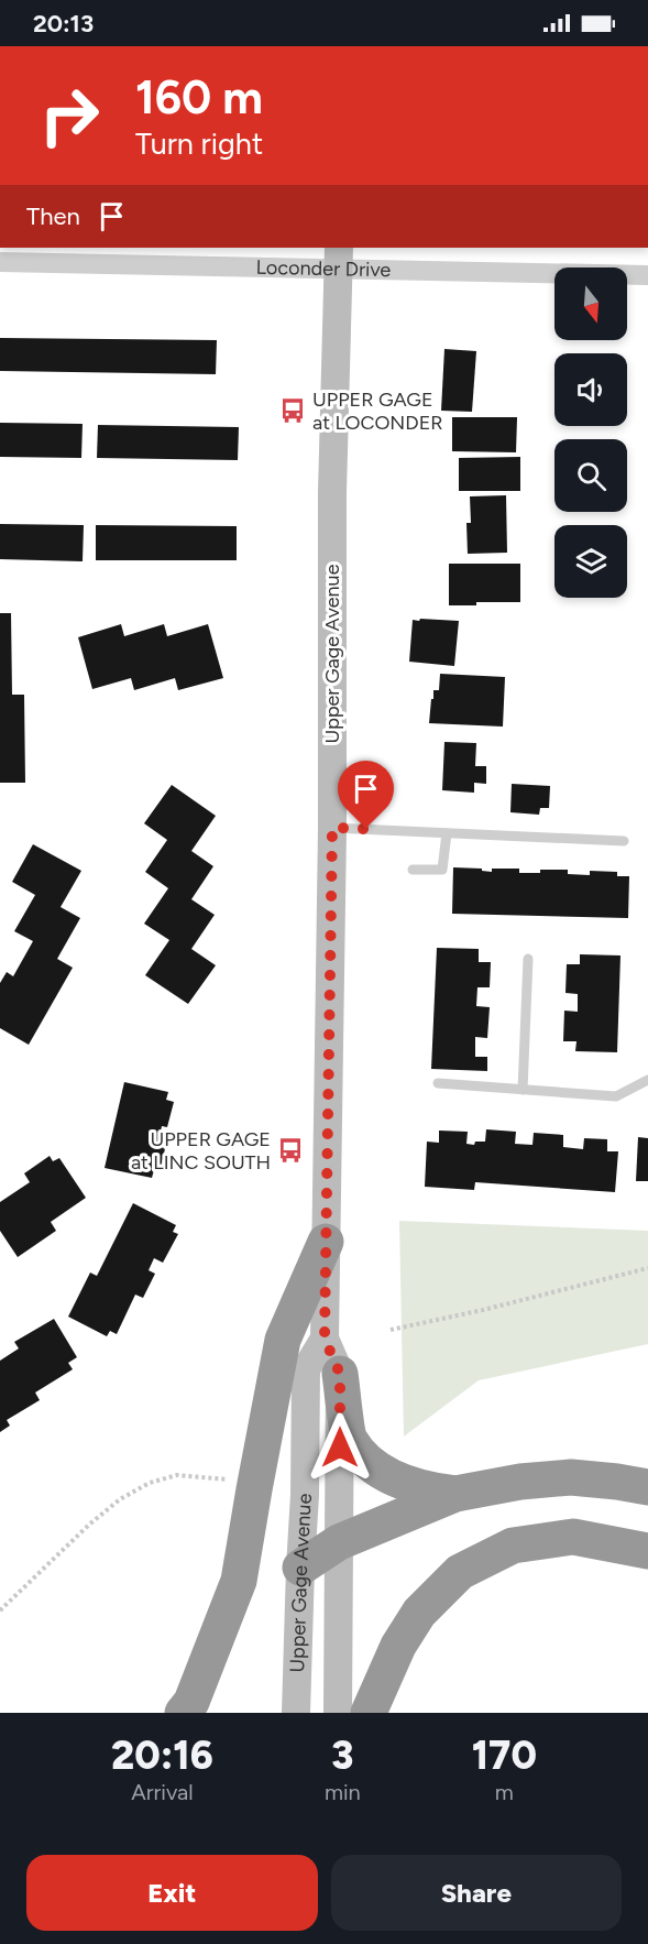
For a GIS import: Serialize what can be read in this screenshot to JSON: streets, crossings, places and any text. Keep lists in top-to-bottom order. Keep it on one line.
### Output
{"streets":{"main road":["Upper Gage Avenue"],"street":["Loconder Drive"]},"crossings":[["Loconder Drive","Upper Gage Avenue"]],"places":{"bus stop":["UPPER GAGE at LOCONDER","UPPER GAGE at LINC SOUTH"]},"north":"bottom","page":{"status":"20:13","turn":["160 m","Turn right"],"then":"Then","eta":["20:16","Arrival","3","min","170","m"],"buttons":["Exit","Share"]}}
